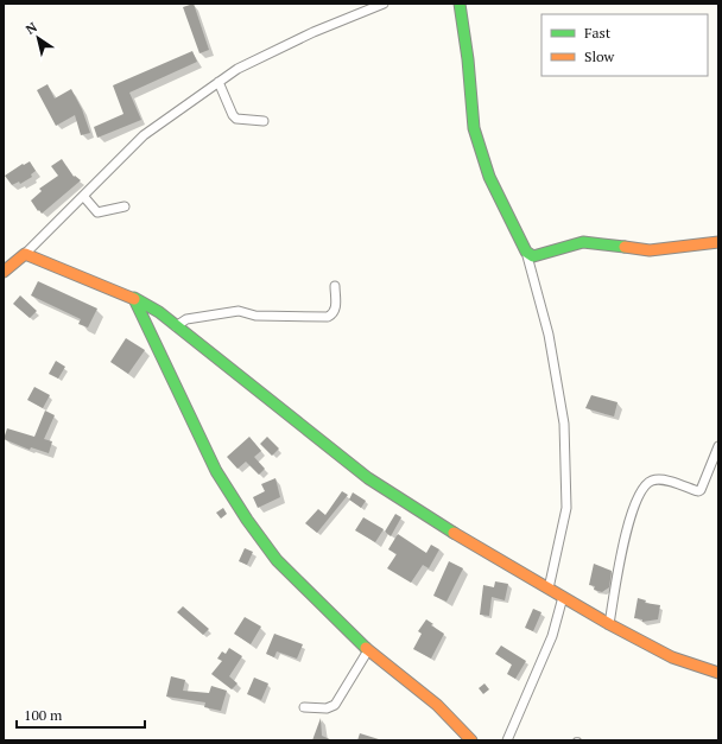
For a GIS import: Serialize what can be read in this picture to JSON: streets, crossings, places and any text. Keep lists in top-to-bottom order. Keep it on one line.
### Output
{"legend":["Fast","Slow"],"scale_bar":"100 m","north":"top left"}
